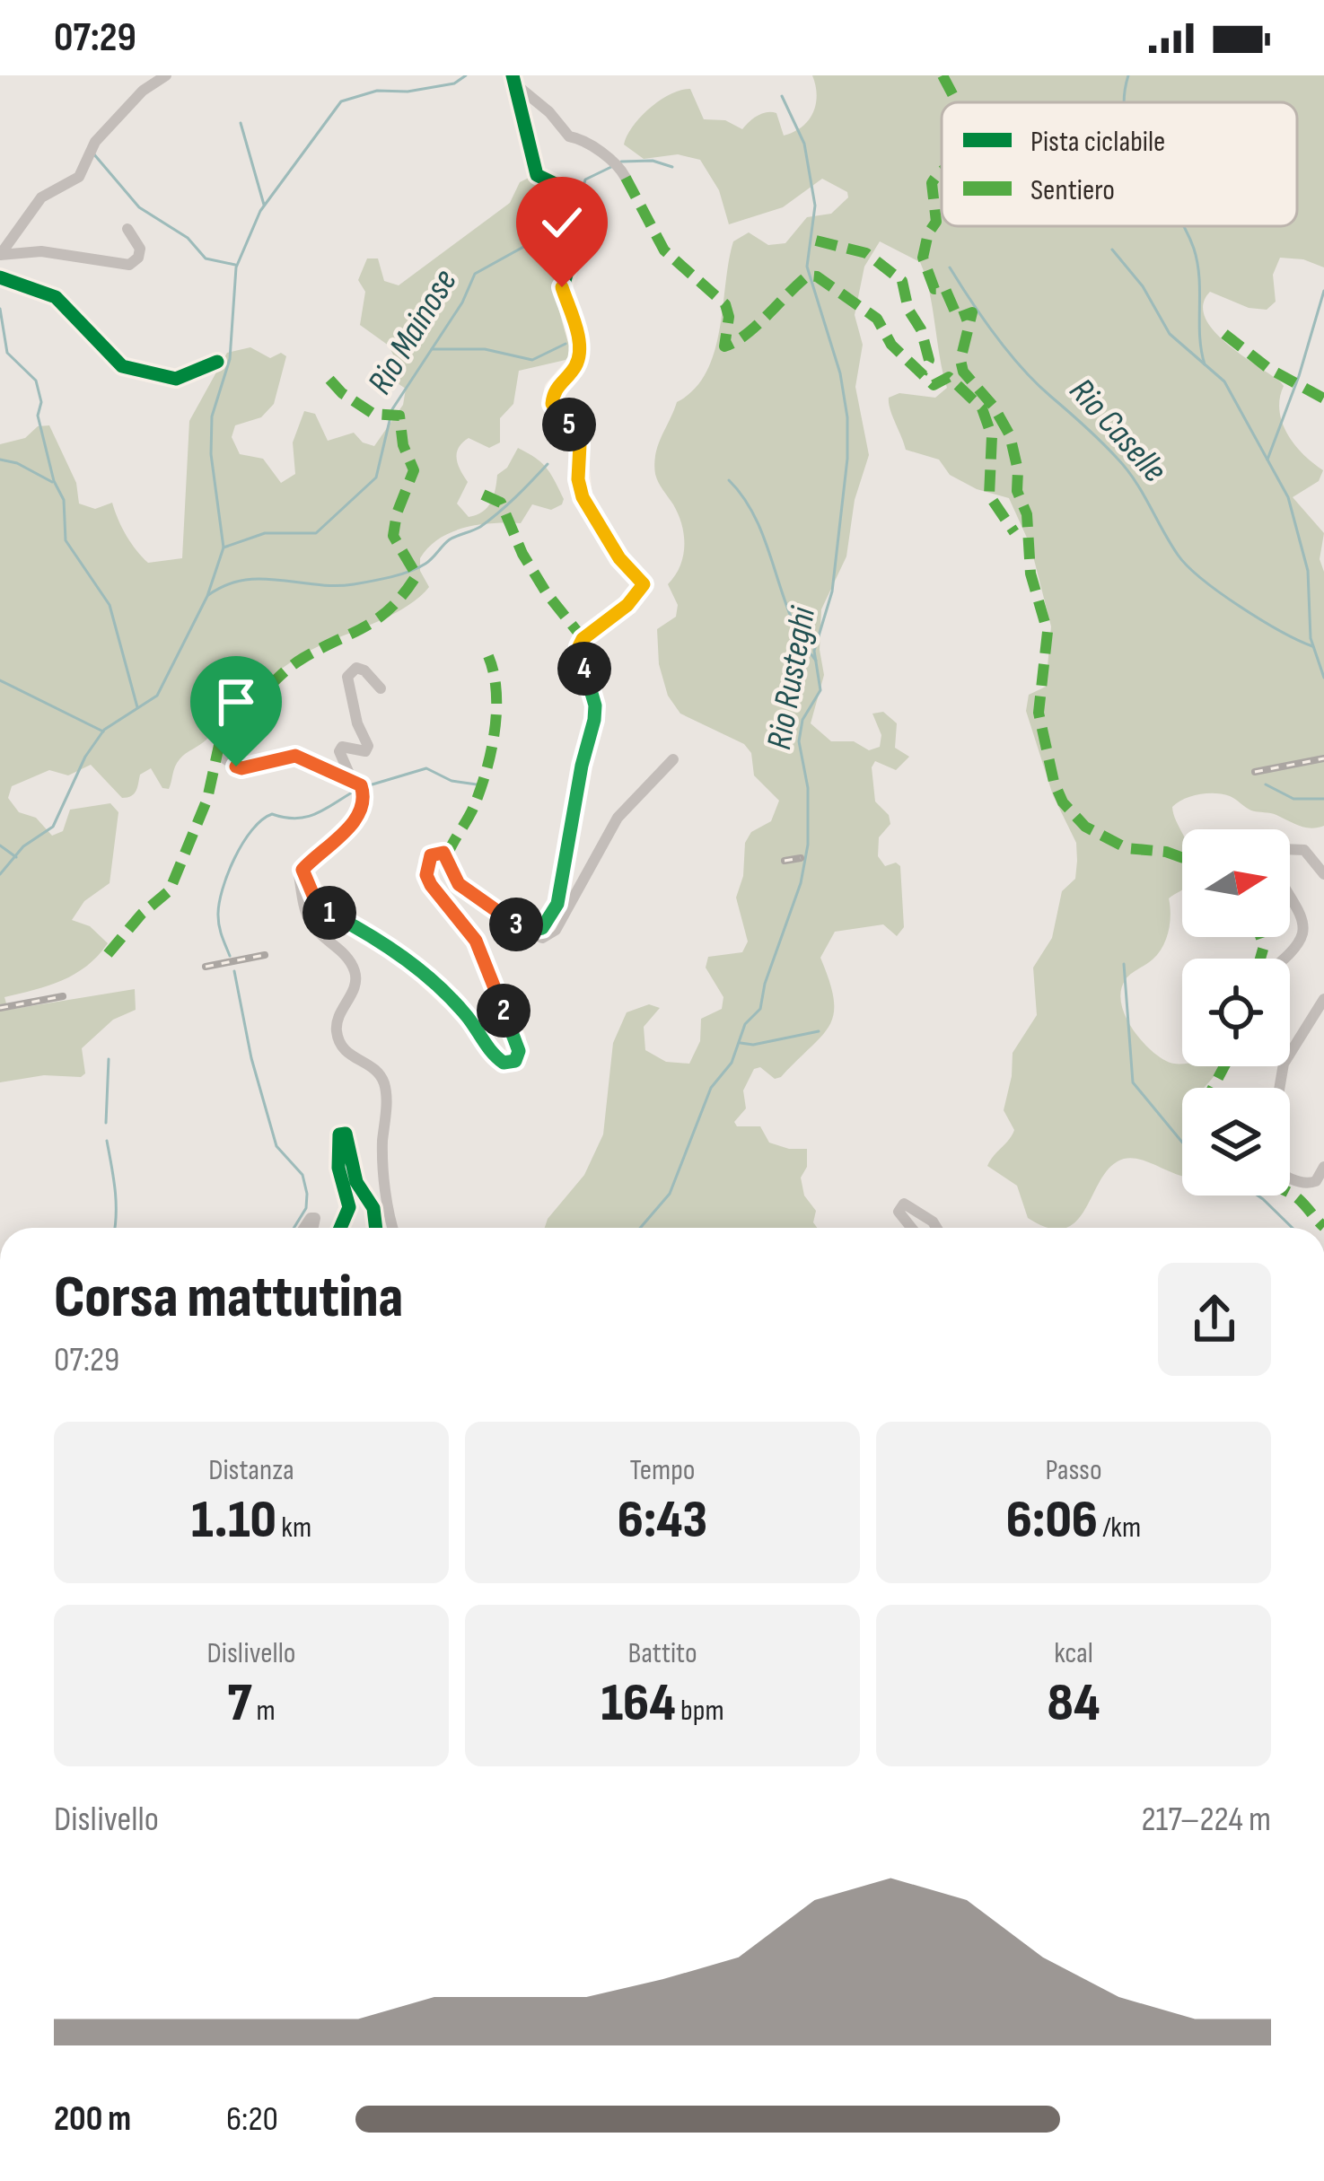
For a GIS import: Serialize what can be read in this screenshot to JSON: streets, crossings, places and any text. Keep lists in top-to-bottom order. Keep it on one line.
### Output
{"water":["Rio Mainose","Rio Caselle","Rio Rusteghi"],"legend":["Pista ciclabile","Sentiero"],"north":"right","page":{"status":"07:29","pins":["5","4","1","3","2"],"heading":["Corsa mattutina","07:29"],"stats":[["Distanza","1.10 km"],["Tempo","6:43"],["Passo","6:06 /km"],["Dislivello","7 m"],["Battito","164 bpm"],["kcal","84"]],"chart":["Dislivello","217–224 m"],"list":[{"name":"200 m","note":"6:20"}]}}
